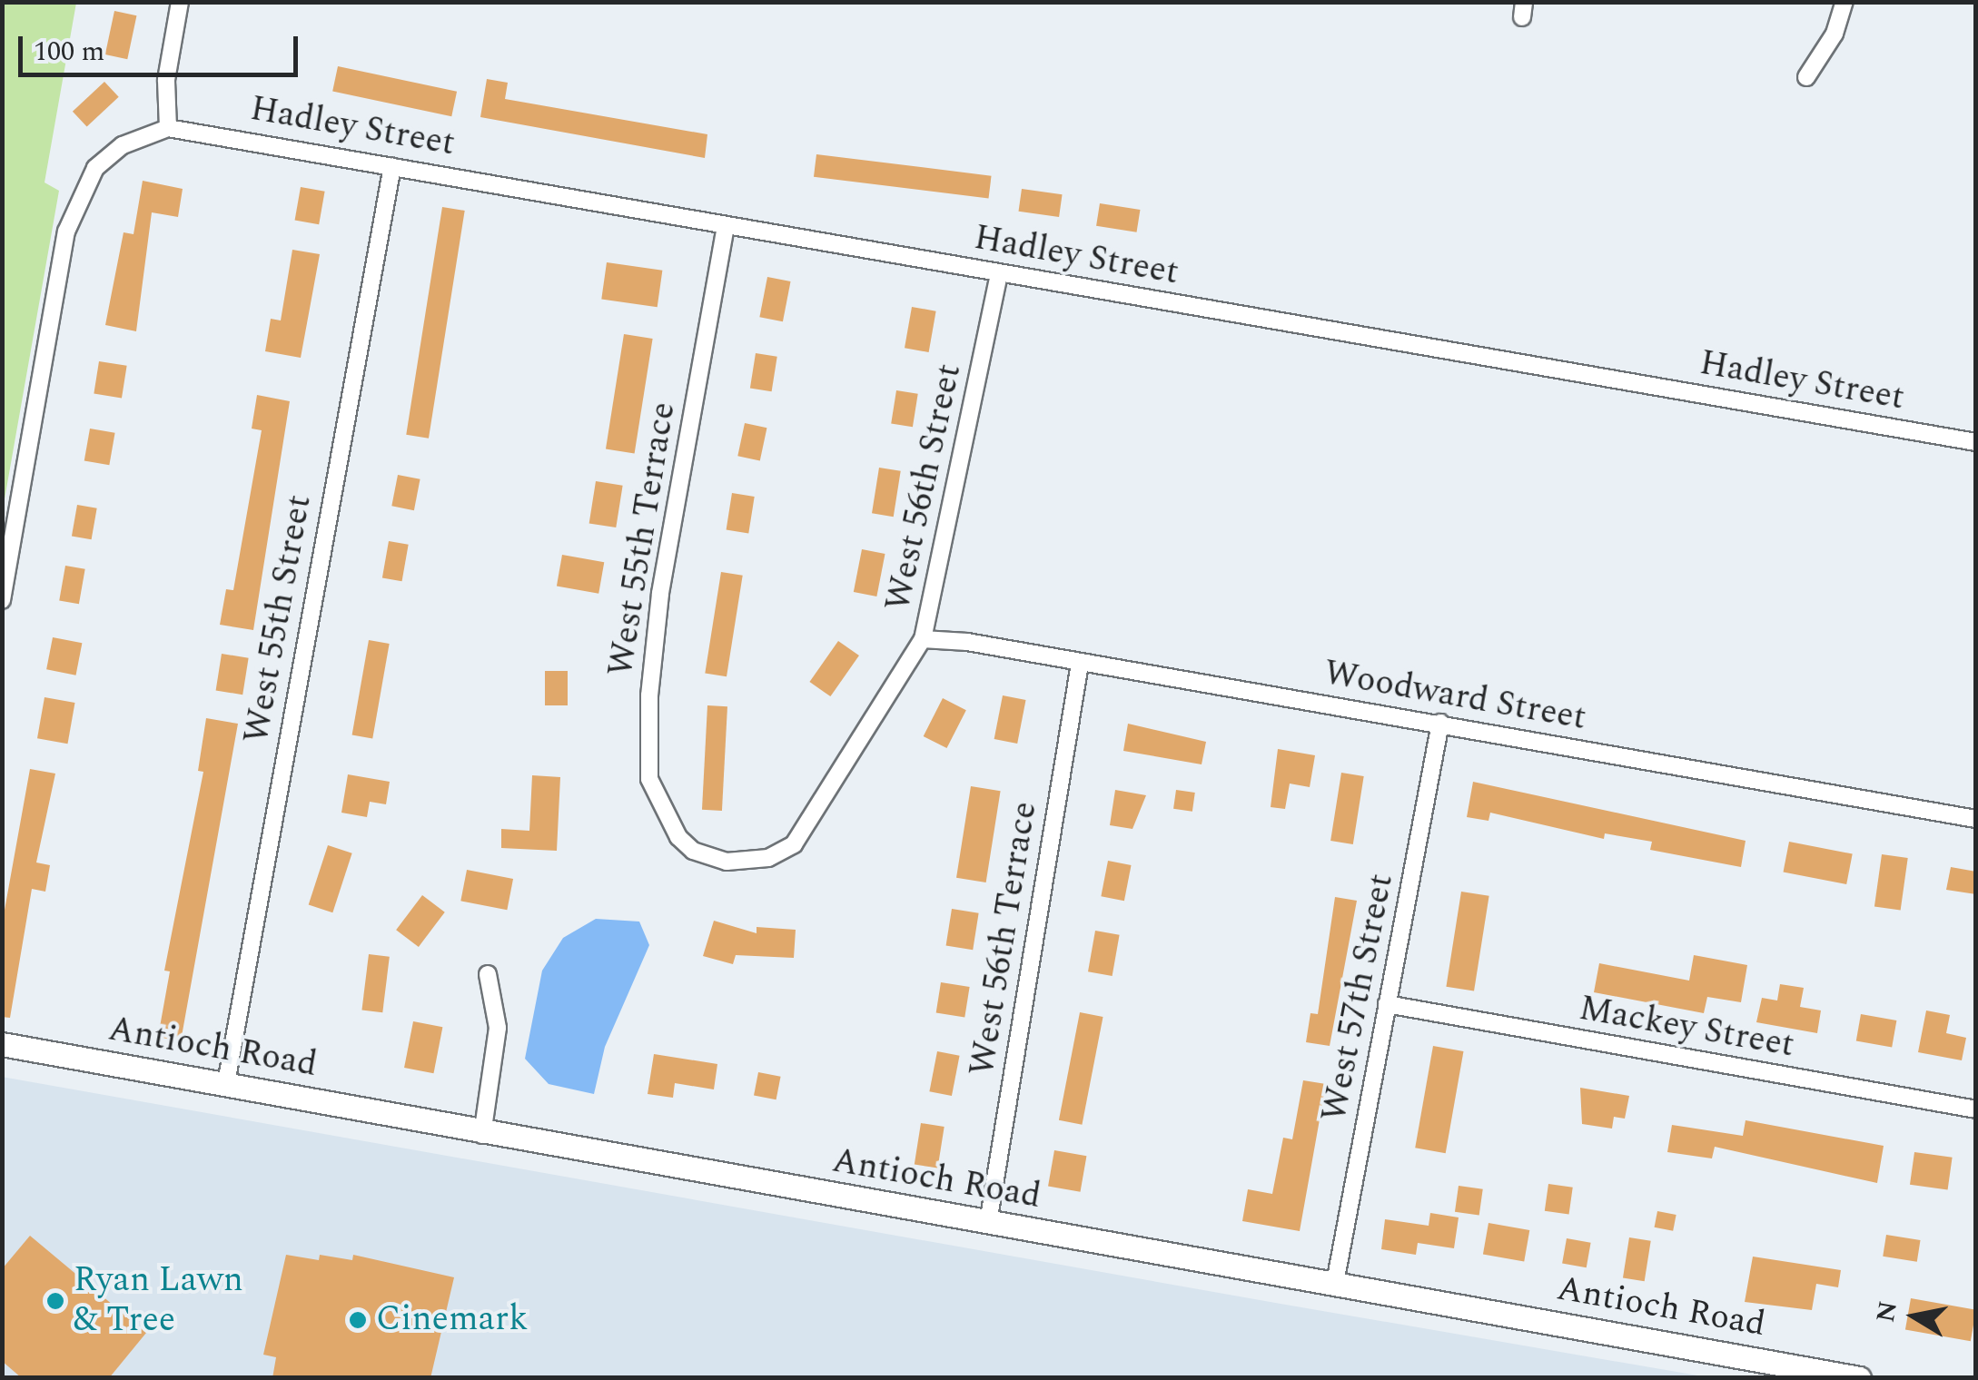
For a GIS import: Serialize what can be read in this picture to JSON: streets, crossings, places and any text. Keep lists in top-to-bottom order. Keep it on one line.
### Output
{"streets":{"main road":["Antioch Road"],"street":["Hadley Street","West 56th Street","West 55th Terrace","West 55th Street","Woodward Street","West 56th Terrace","West 57th Street","Mackey Street"]},"crossings":[["Hadley Street","West 56th Street"],["Hadley Street","West 55th Terrace"],["Hadley Street","West 55th Street"],["West 56th Street","West 55th Terrace"],["West 56th Street","Woodward Street"],["West 55th Street","Antioch Road"],["Woodward Street","West 56th Terrace"],["Woodward Street","West 57th Street"],["West 56th Terrace","Antioch Road"],["West 57th Street","Mackey Street"],["West 57th Street","Antioch Road"]],"places":["Ryan Lawn & Tree","Cinemark"],"scale_bar":"100 m","north":"left"}
